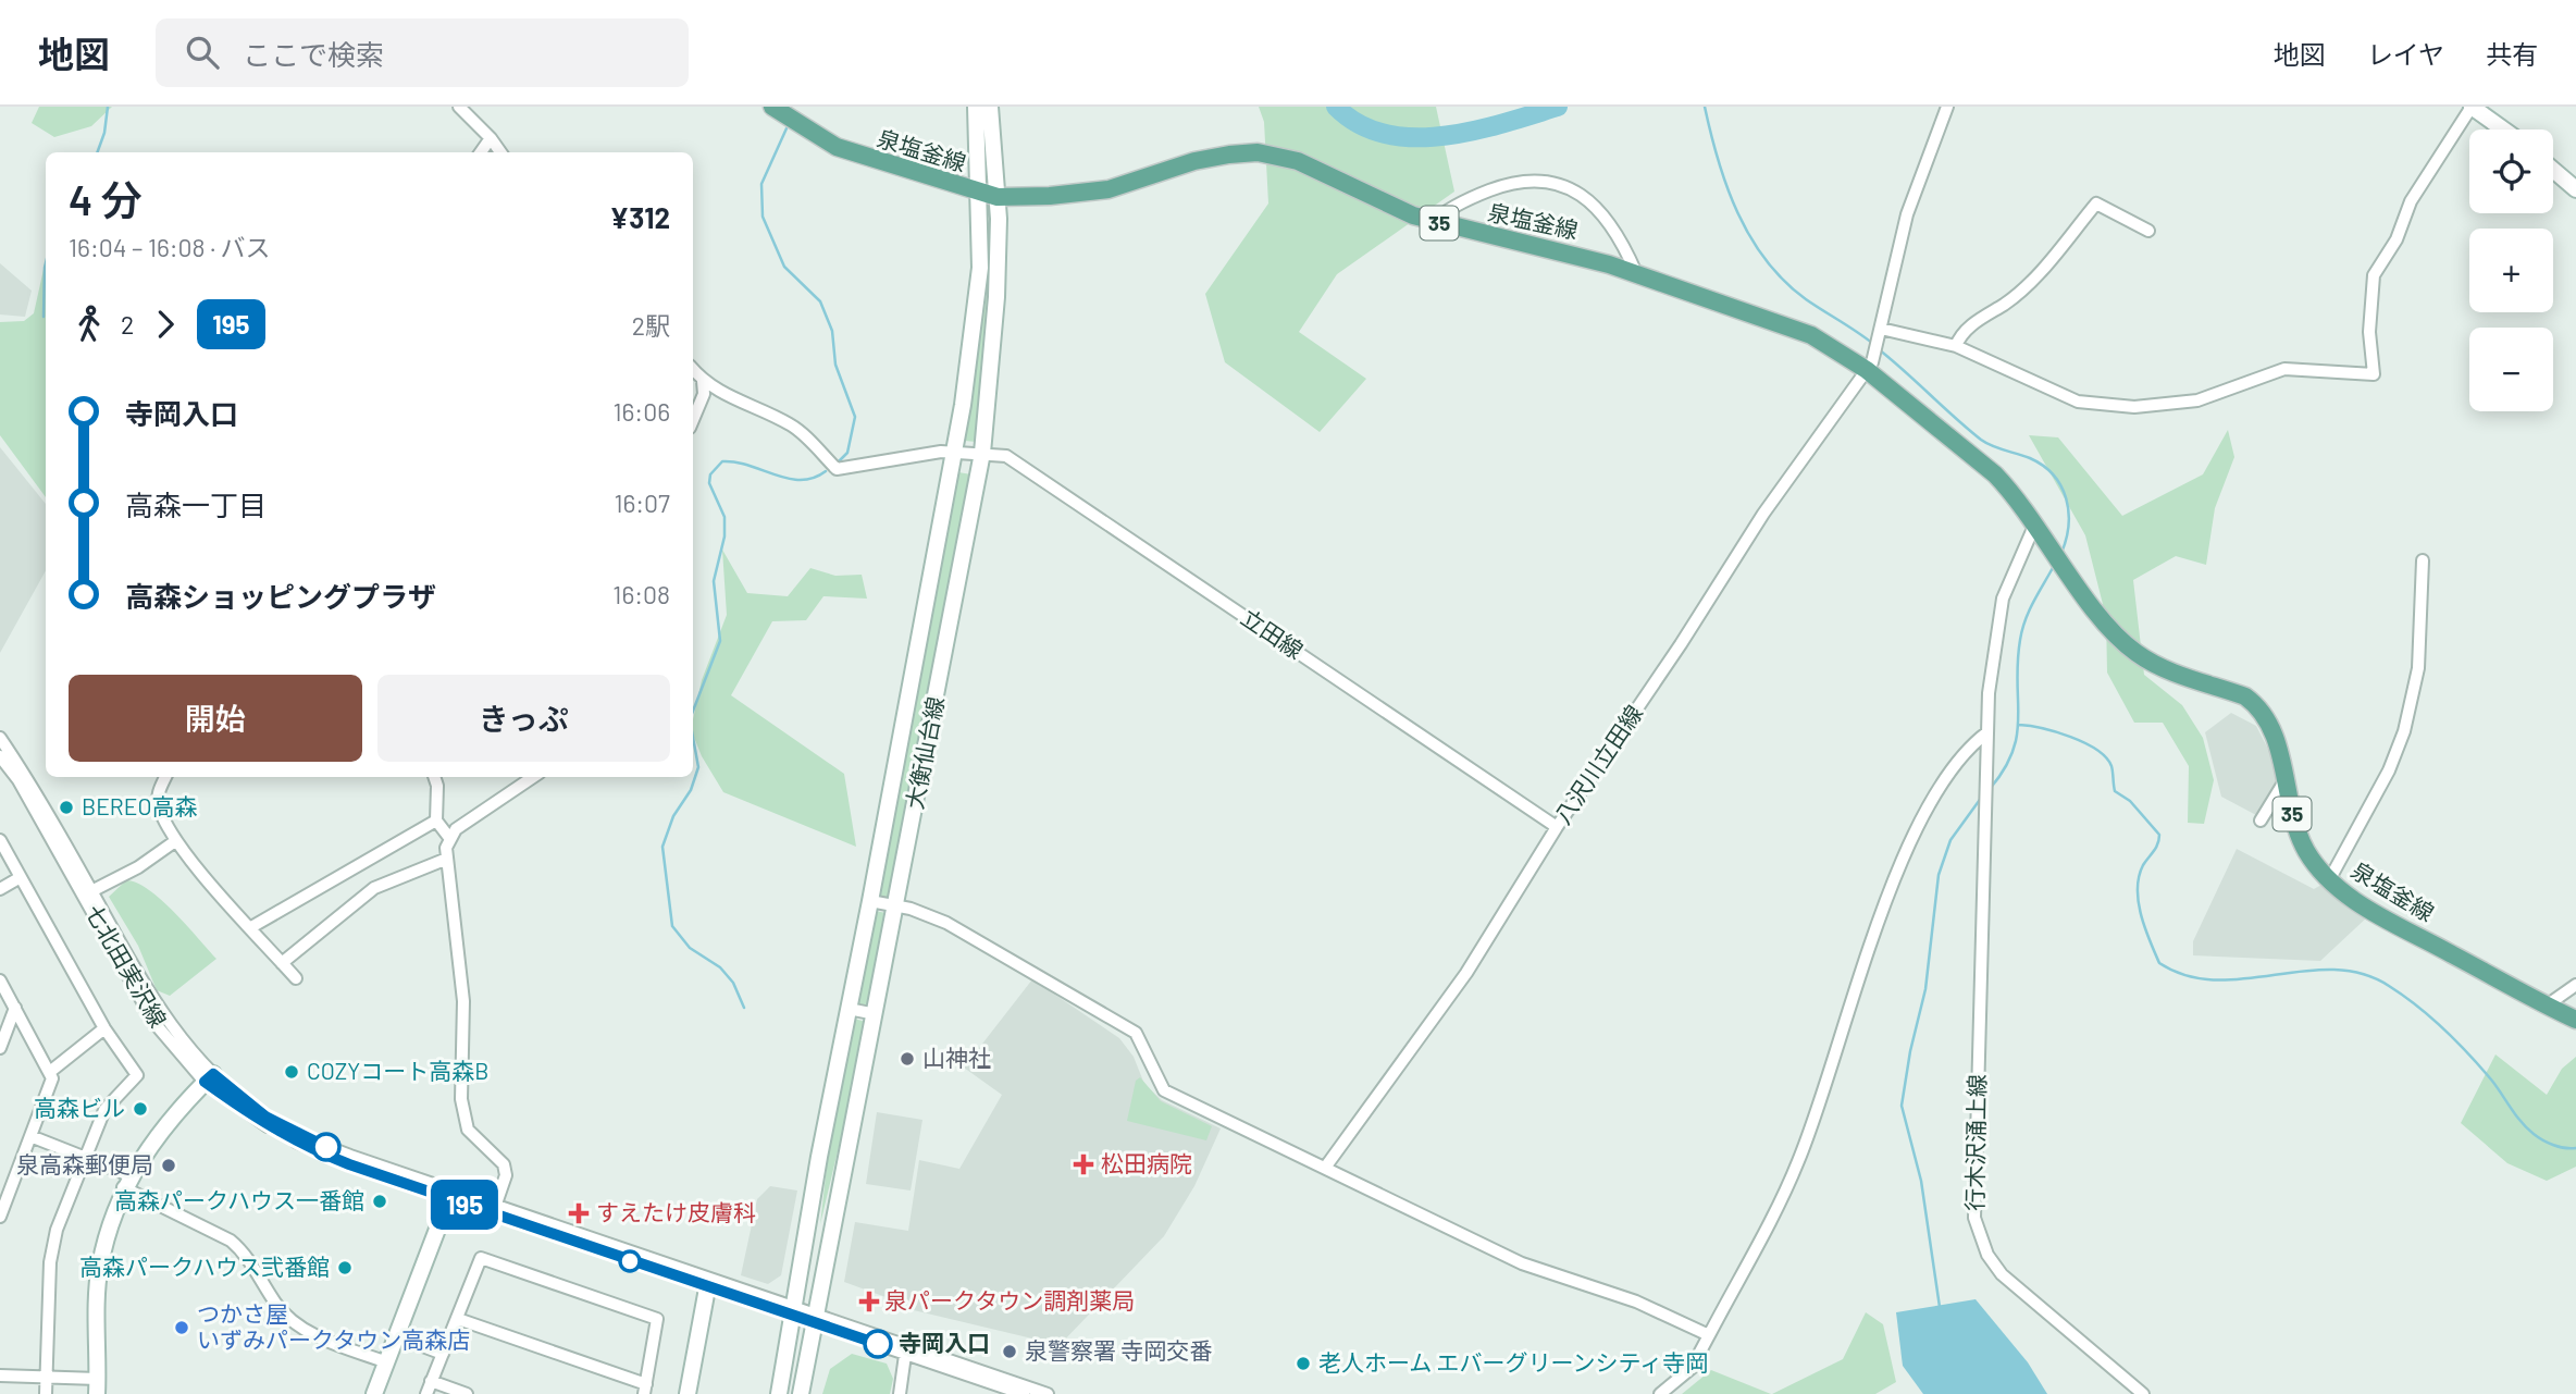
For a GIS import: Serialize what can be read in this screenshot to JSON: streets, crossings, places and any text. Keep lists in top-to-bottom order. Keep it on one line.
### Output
{"streets":{"main road":["泉塩釜線","35","大衡仙台線"],"street":["立田線","八沢川立田線","七北田実沢線","行木沢涌上線"]},"crossings":[["泉塩釜線","大衡仙台線"],["泉塩釜線","八沢川立田線"],["泉塩釜線","行木沢涌上線"],["立田線","大衡仙台線"],["立田線","八沢川立田線"],["大衡仙台線","七北田実沢線"]],"places":{"other":["BEREO高森","山神社","COZYコート高森B","高森ビル","泉高森郵便局","高森パークハウス一番館","高森パークハウス弐番館","つかさ屋 いずみパークタウン高森店","寺岡入口","泉警察署 寺岡交番","老人ホーム エバーグリーンシティ寺岡"],"health":["松田病院","すえたけ皮膚科","泉パークタウン調剤薬局"]},"lines":["bus line 195"],"page":{"header":"地図","search":"ここで検索","nav":["地図","レイヤ","共有"],"on_map":"195","map_buttons":["+","−"],"heading":["4 分","16:04 – 16:08 · バス","¥312"],"legs":["2","195","2駅"],"list":[{"name":"寺岡入口","value":"16:06"},{"name":"高森一丁目","value":"16:07"},{"name":"高森ショッピングプラザ","value":"16:08"}],"buttons":["開始","きっぷ"]}}
